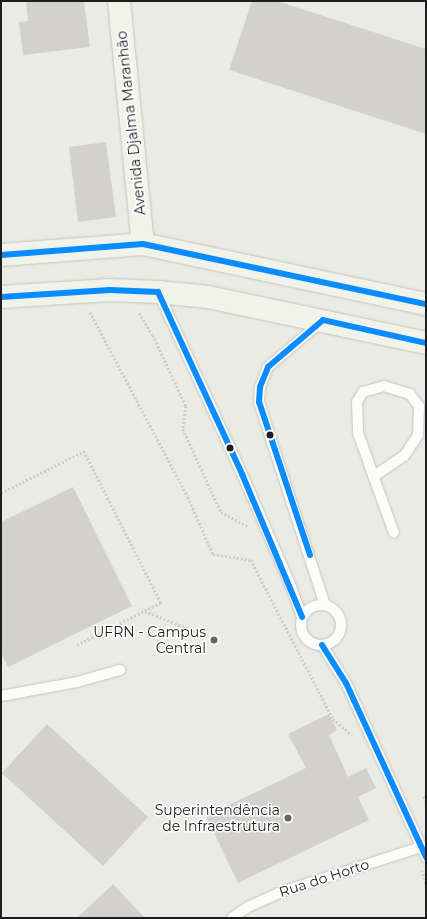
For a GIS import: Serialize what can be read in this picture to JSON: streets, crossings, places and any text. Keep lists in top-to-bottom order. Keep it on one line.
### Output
{"streets":{"main road":["Avenida Djalma Maranhão"],"lane":["Rua do Horto"]},"places":["UFRN - Campus Central","Superintendência de Infraestrutura"]}
